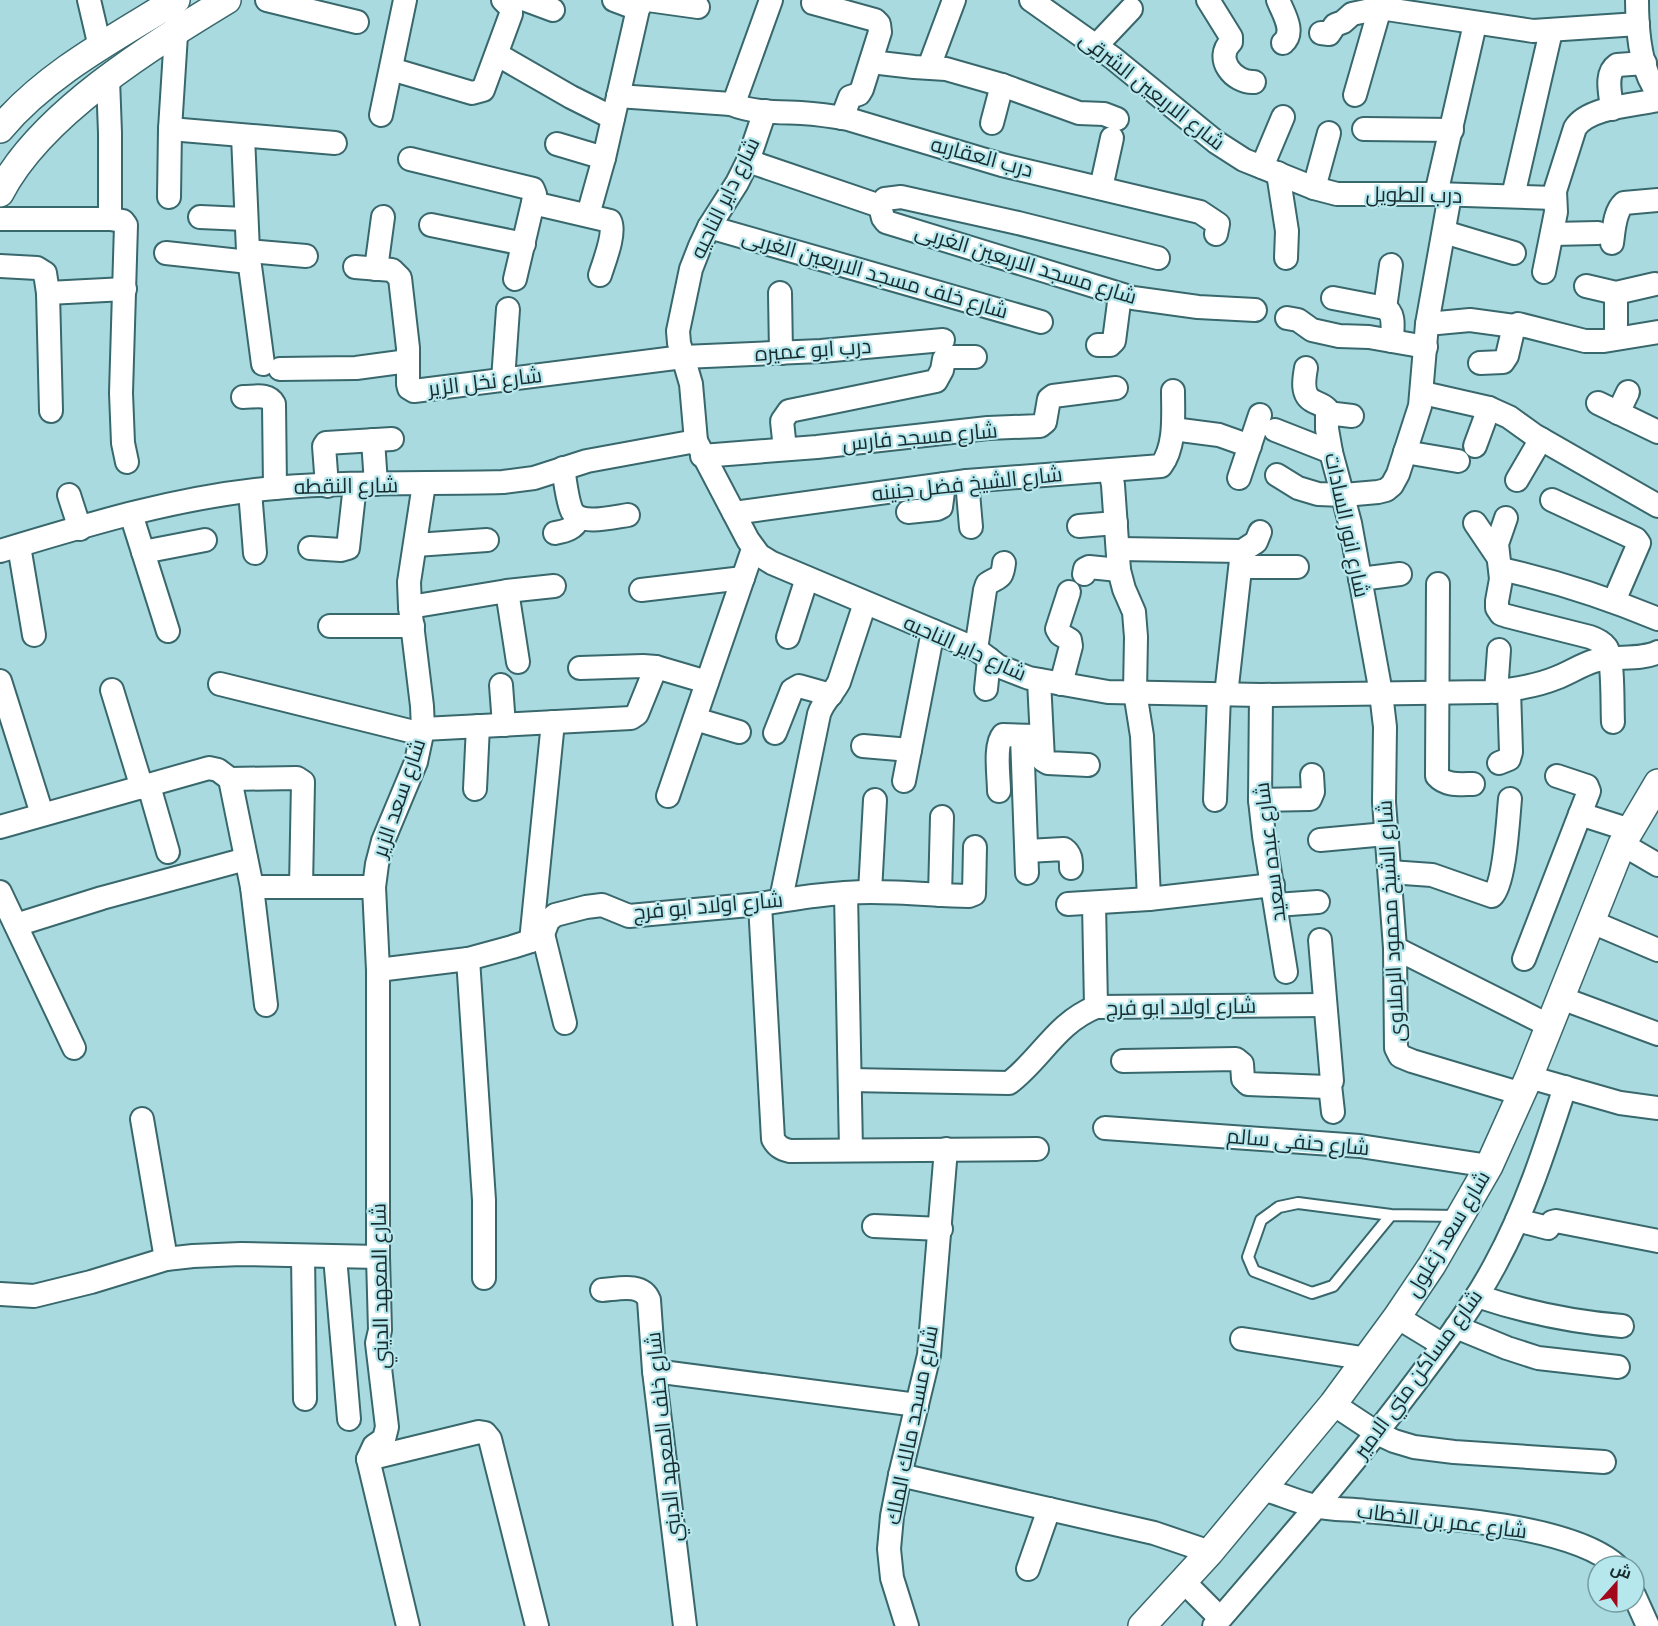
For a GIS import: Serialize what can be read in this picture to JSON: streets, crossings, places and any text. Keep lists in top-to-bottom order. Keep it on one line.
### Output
{"streets":{"street":["شارع الاربعين الشرقى","درب العقاربه","درب الطويل","شارع داير الناحيه","شارع مسجد الاربعين الغربى","شارع خلف مسجد الاربعين الغربى","درب ابو عميره","شارع نخل الزير","شارع مسجد فارس","شارع الشيخ فضل جنينه","شارع النقطه","شارع انور السادات","شارع سعد الزير","شارع عبده سعيد","شارع اولاد ابو فرج","شارع الشيخ محمود الرملاوى","شارع حنفى سالم","شارع سعد زغلول","شارع المعهد الديني","شارع مساكن مني الامير","شارع مسجد مالك الملك","شارع خلف المعهد الديني","شارع عمر بن الخطاب"]},"crossings":[["شارع الاربعين الشرقى","درب الطويل"],["درب العقاربه","شارع داير الناحيه"],["شارع داير الناحيه","شارع مسجد الاربعين الغربى"],["شارع داير الناحيه","شارع خلف مسجد الاربعين الغربى"],["شارع داير الناحيه","درب ابو عميره"],["شارع داير الناحيه","شارع نخل الزير"],["شارع داير الناحيه","شارع مسجد فارس"],["شارع داير الناحيه","شارع الشيخ فضل جنينه"],["شارع داير الناحيه","شارع النقطه"],["شارع داير الناحيه","شارع انور السادات"],["شارع داير الناحيه","شارع عبده سعيد"],["شارع داير الناحيه","شارع الشيخ محمود الرملاوى"],["درب ابو عميره","شارع نخل الزير"],["شارع مسجد فارس","شارع النقطه"],["شارع النقطه","شارع سعد الزير"],["شارع انور السادات","شارع الشيخ محمود الرملاوى"],["شارع سعد الزير","شارع المعهد الديني"],["شارع الشيخ محمود الرملاوى","شارع سعد زغلول"],["شارع حنفى سالم","شارع سعد زغلول"],["شارع سعد زغلول","شارع عمر بن الخطاب"],["شارع مساكن مني الامير","شارع عمر بن الخطاب"]],"north":"top"}
